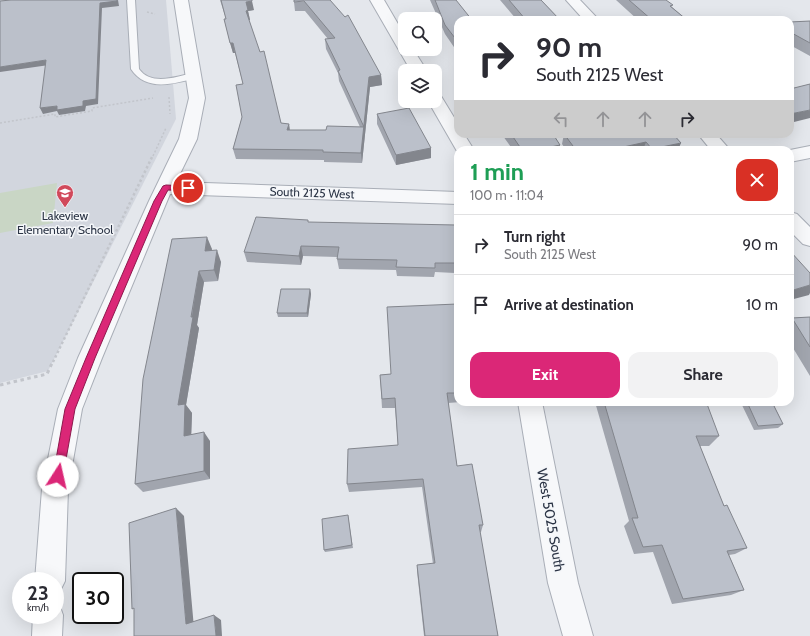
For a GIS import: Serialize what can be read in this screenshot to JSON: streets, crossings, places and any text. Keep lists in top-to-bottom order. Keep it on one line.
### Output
{"streets":{"street":["South 2125 West","West 5025 South"]},"places":{"school or university":["Lakeview Elementary School"]},"page":{"turn":["90 m","South 2125 West"],"heading":["1 min","100 m · 11:04"],"list":[{"name":"Turn right","note":"South 2125 West","value":"90 m"},{"name":"Arrive at destination","value":"10 m"}],"buttons":["Exit","Share"],"speed":"23 km/h","limit":"30"}}
